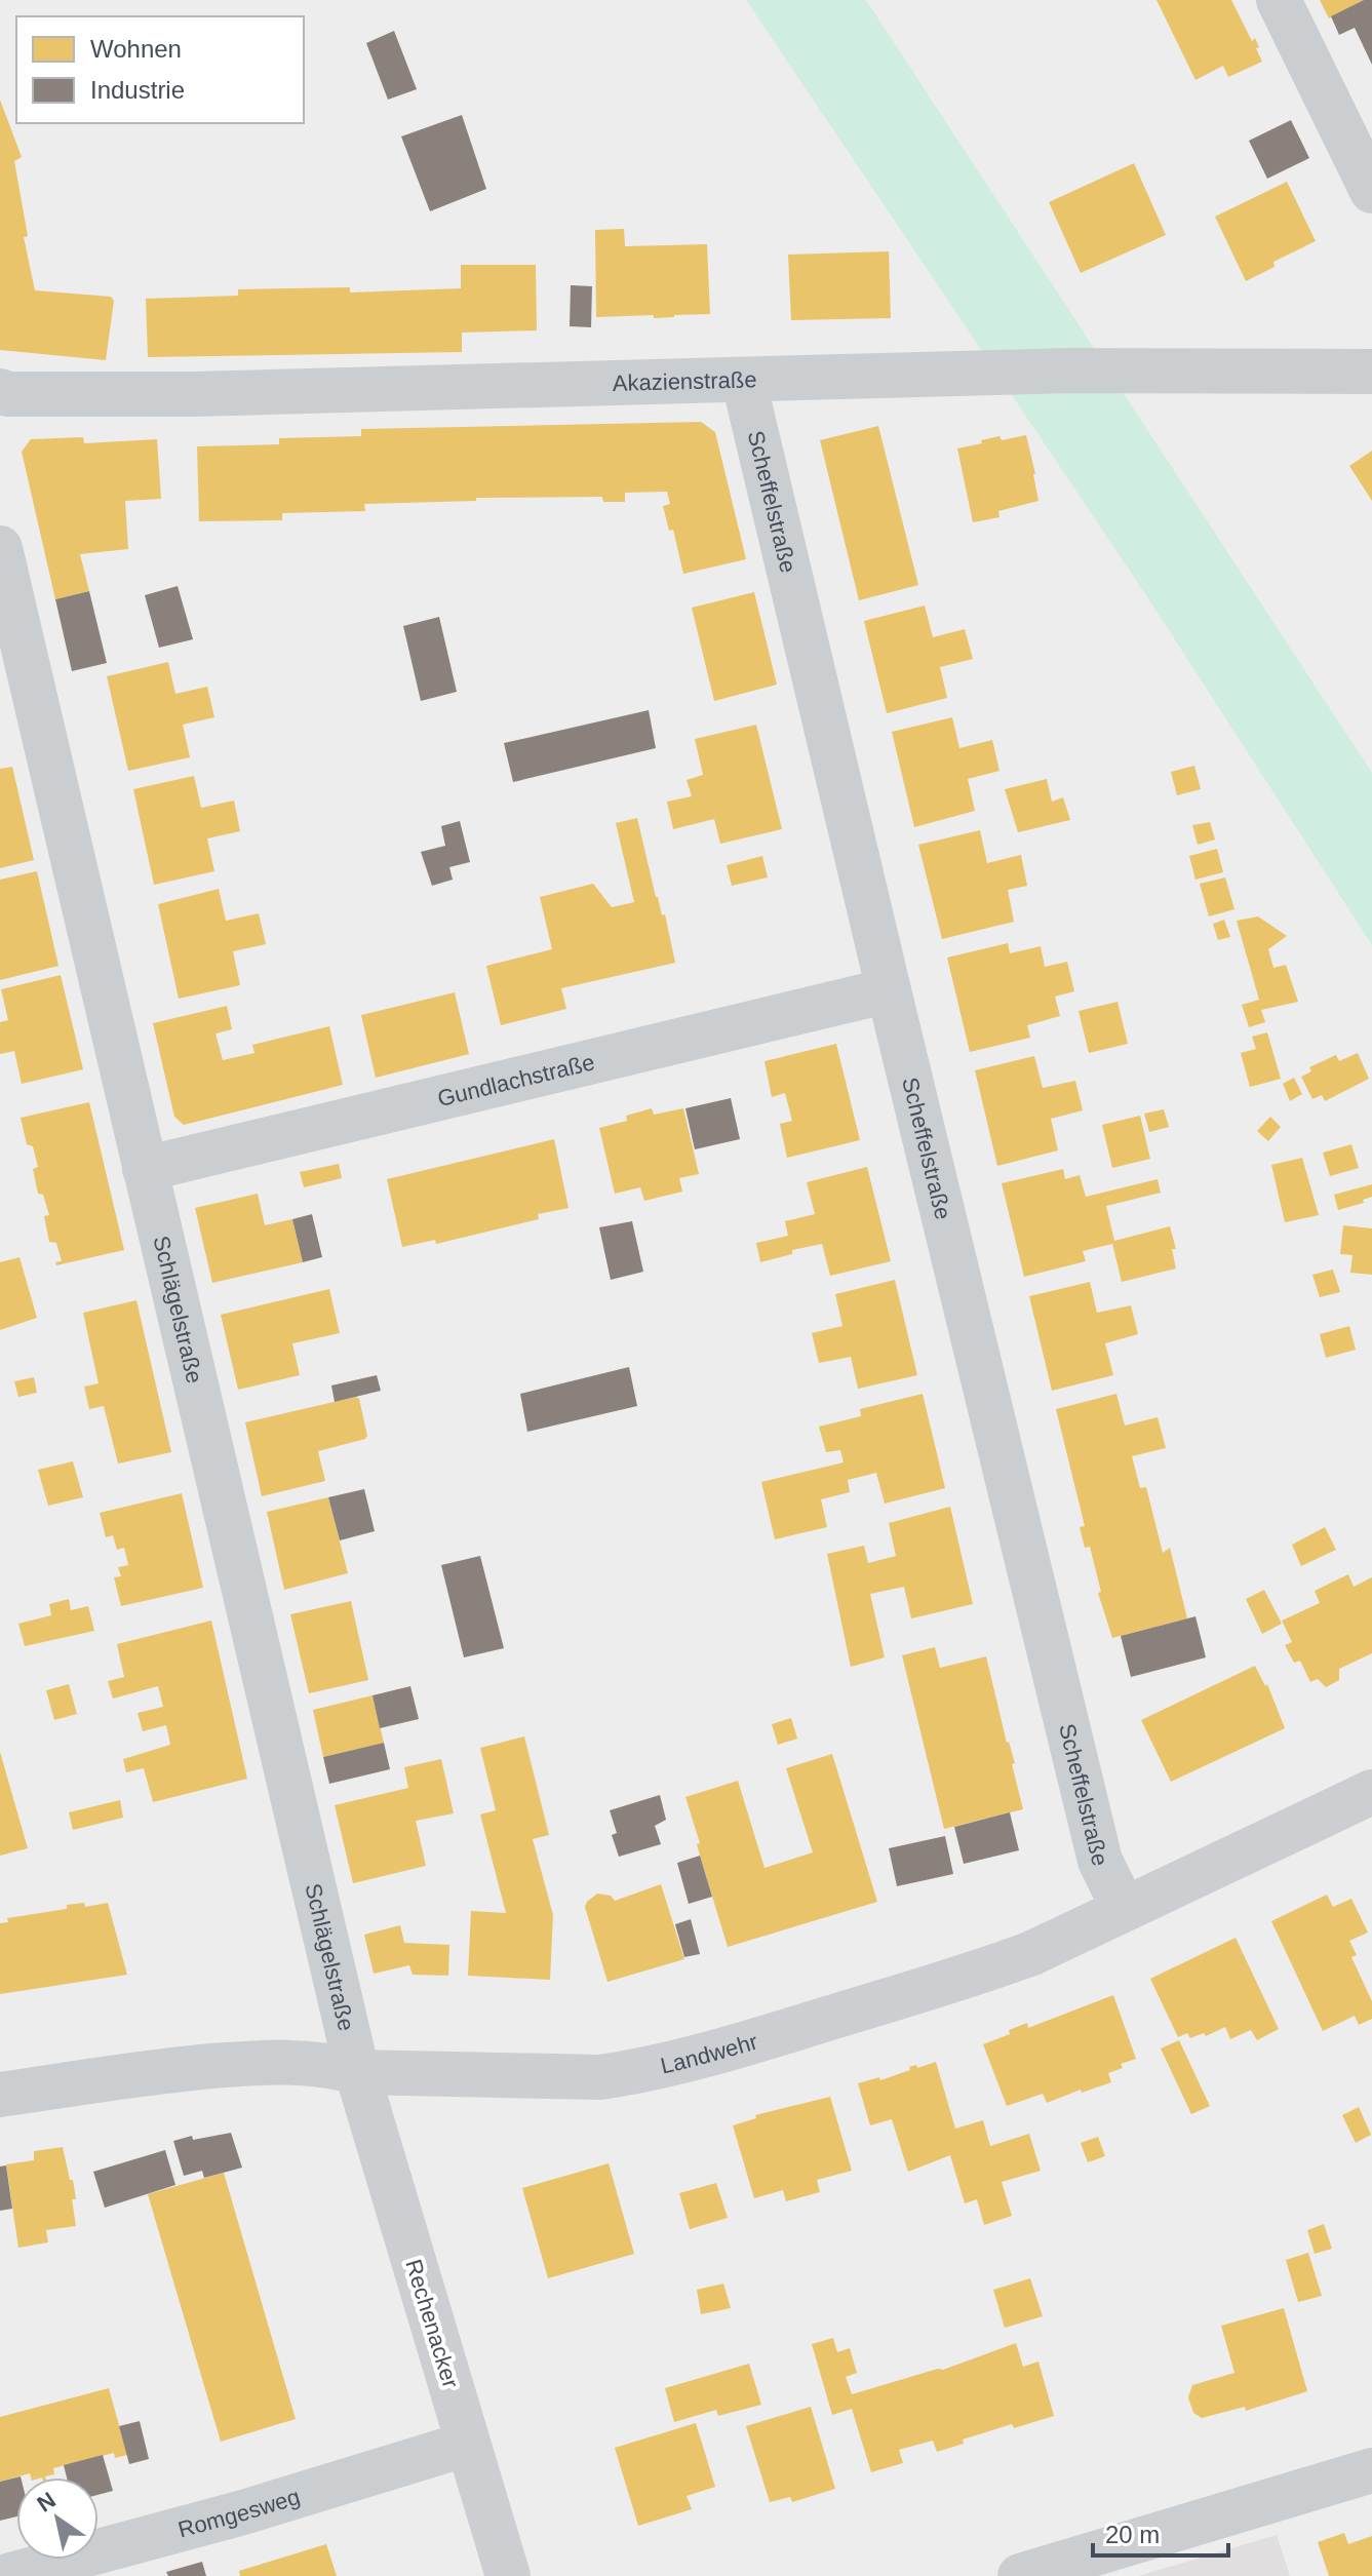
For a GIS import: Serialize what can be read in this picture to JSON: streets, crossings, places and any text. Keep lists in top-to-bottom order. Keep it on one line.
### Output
{"streets":{"street":["Akazienstraße","Scheffelstraße","Gundlachstraße","Schlägelstraße","Landwehr","Rechenacker","Romgesweg"]},"crossings":[["Akazienstraße","Scheffelstraße"],["Scheffelstraße","Gundlachstraße"],["Scheffelstraße","Landwehr"],["Gundlachstraße","Schlägelstraße"],["Schlägelstraße","Landwehr"],["Schlägelstraße","Rechenacker"],["Landwehr","Rechenacker"],["Rechenacker","Romgesweg"]],"legend":["Wohnen","Industrie"],"scale_bar":"20 m","north":"top left"}
